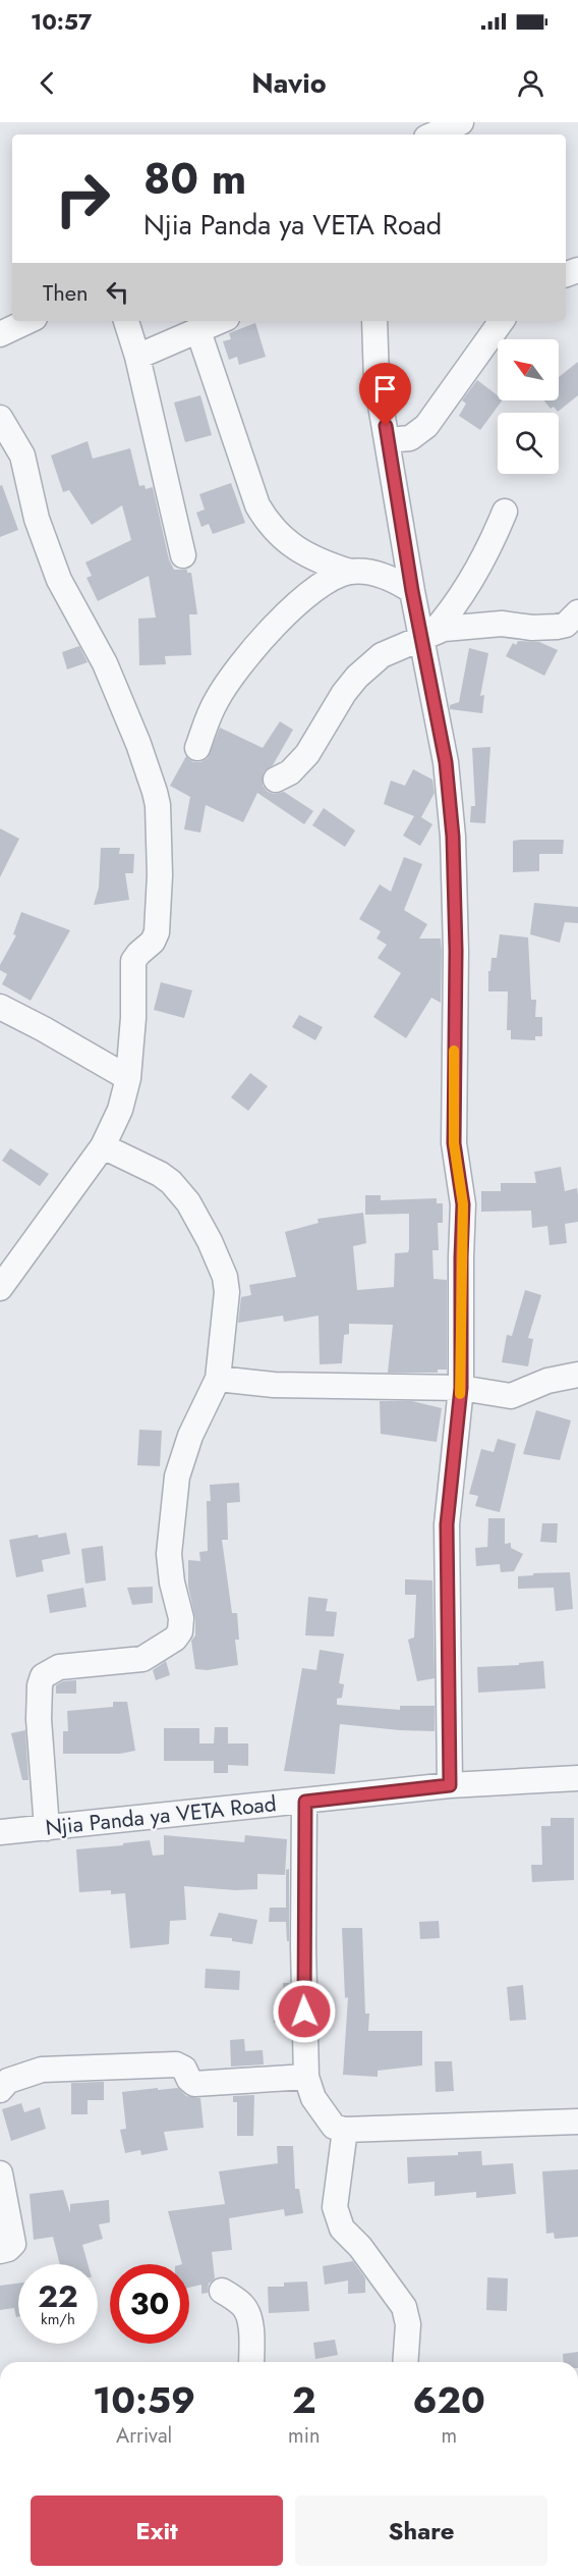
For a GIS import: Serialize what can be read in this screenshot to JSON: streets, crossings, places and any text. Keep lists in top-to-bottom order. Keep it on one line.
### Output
{"streets":{"street":["Njia Panda ya VETA Road"]},"north":"top left","page":{"status":"10:57","header":"Navio","turn":["80 m","Njia Panda ya VETA Road"],"then":"Then","speed":"22 km/h","limit":"30","eta":["10:59","Arrival","2","min","620","m"],"buttons":["Exit","Share"]}}
